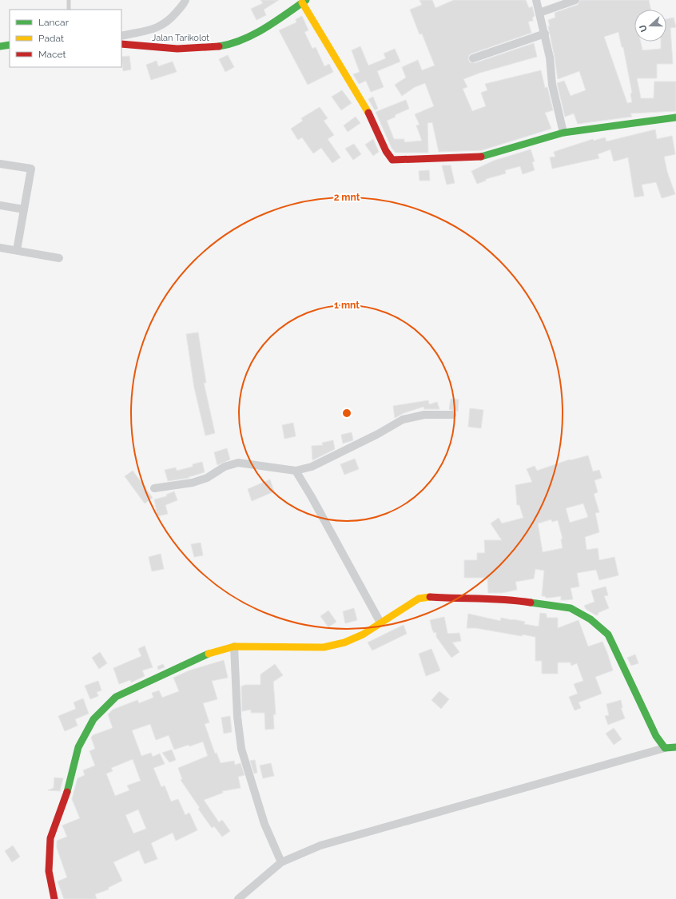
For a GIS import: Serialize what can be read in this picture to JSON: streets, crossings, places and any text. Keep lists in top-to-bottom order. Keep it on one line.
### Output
{"streets":{"street":["Jalan Tarikolot"]},"legend":["Lancar","Padat","Macet"],"north":"left","rings":["2 mnt","1 mnt"]}
